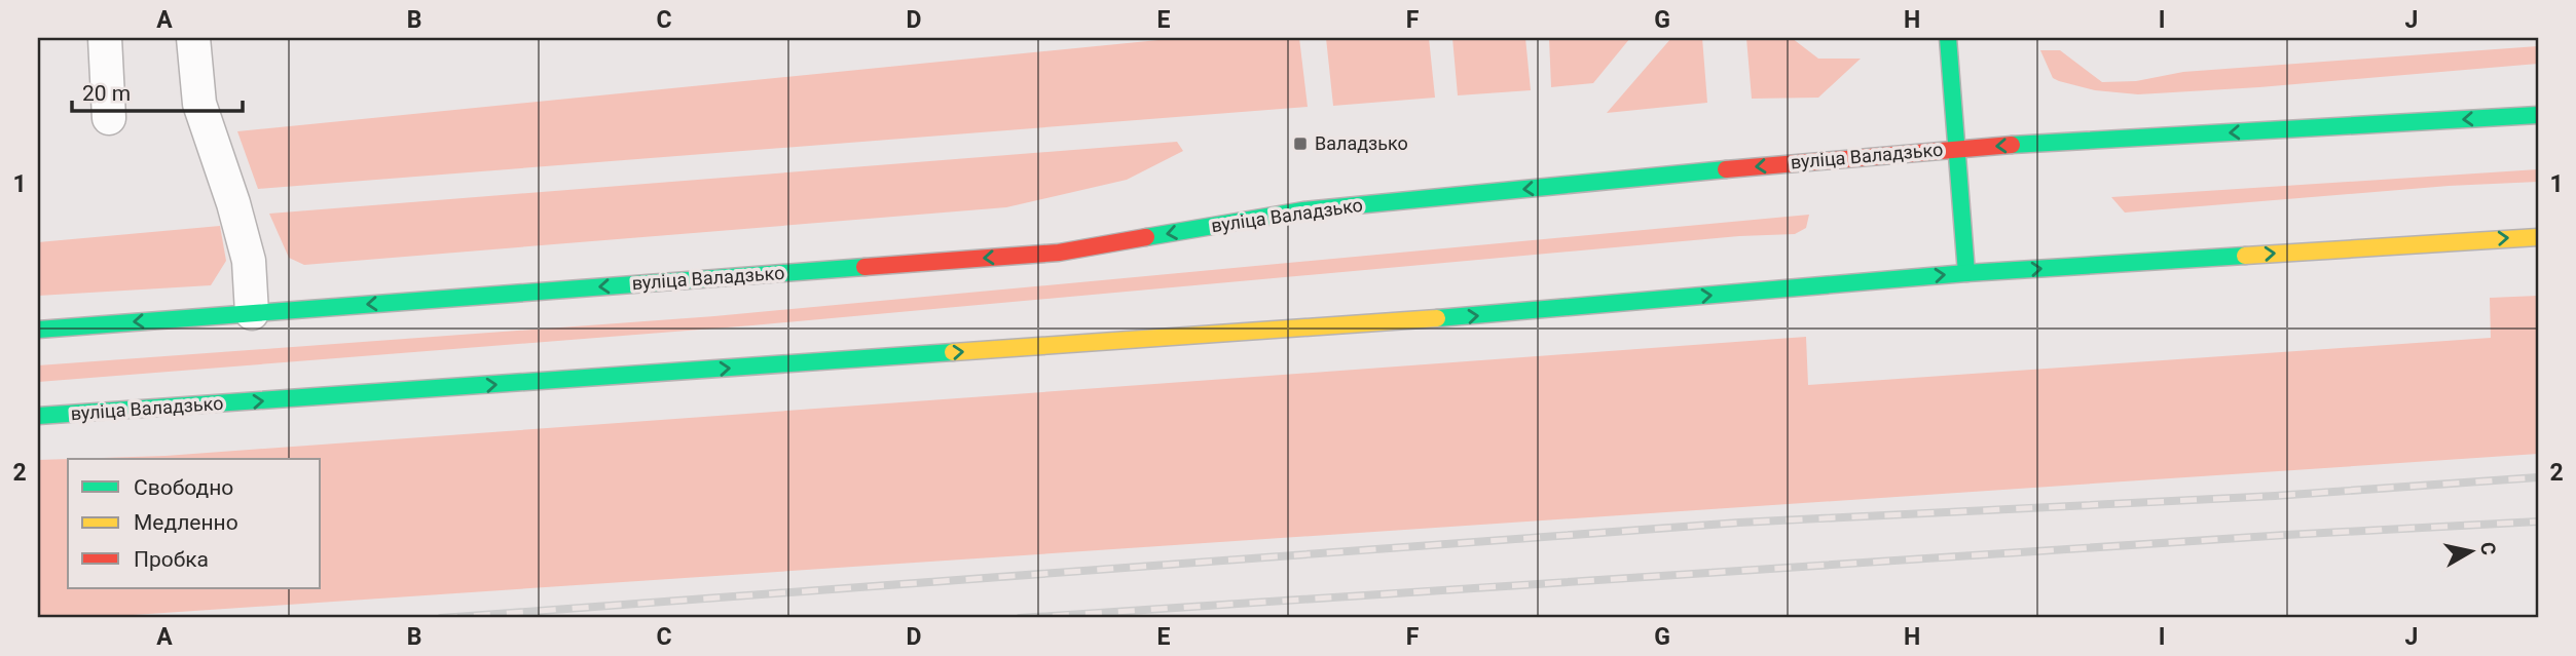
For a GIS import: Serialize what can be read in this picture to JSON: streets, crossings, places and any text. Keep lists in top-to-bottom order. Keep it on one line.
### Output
{"streets":{"main road":["вуліца Валадзько"]},"places":{"transit":["Валадзько"]},"legend":["Свободно","Медленно","Пробка"],"scale_bar":"20 m","north":"right","grid":{"columns":["A","B","C","D","E","F","G","H","I","J"],"rows":["1","2"]}}
